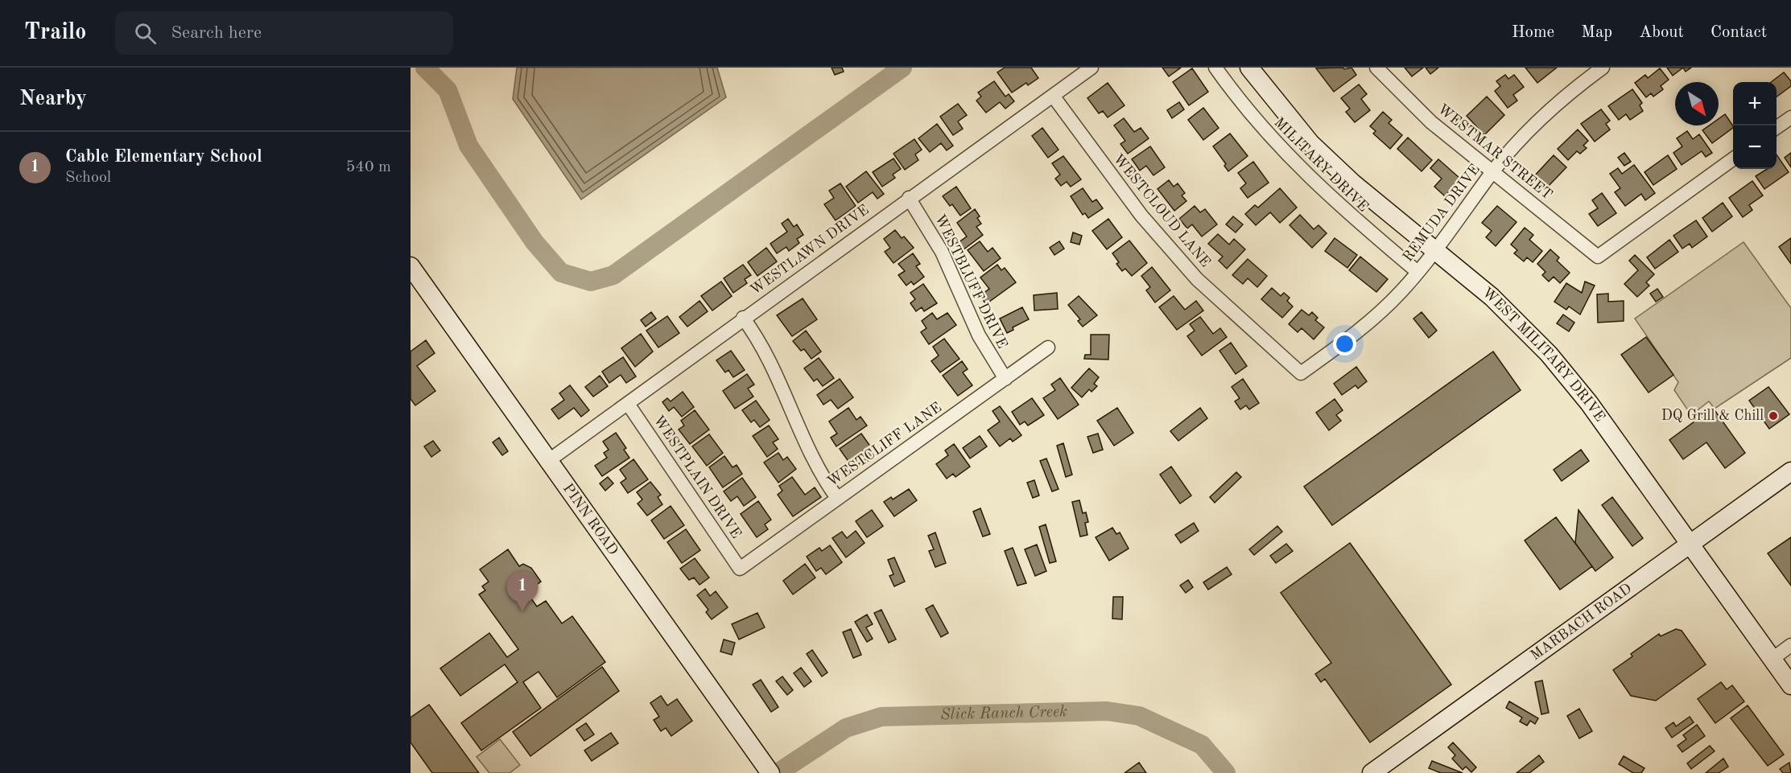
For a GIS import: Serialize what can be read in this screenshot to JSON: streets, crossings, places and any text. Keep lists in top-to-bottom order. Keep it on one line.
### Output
{"streets":{"street":["WESTMAR STREET","MILITARY DRIVE","WESTCLOUD LANE","REMUDA DRIVE","WESTLAWN DRIVE","WESTBLUFF DRIVE","WEST MILITARY DRIVE","WESTCLIFF LANE","WESTPLAIN DRIVE","PINN ROAD","MARBACH ROAD"]},"crossings":[["WESTMAR STREET","REMUDA DRIVE"],["MILITARY DRIVE","REMUDA DRIVE"],["WESTCLOUD LANE","REMUDA DRIVE"],["WESTCLOUD LANE","WESTLAWN DRIVE"],["REMUDA DRIVE","WEST MILITARY DRIVE"],["WESTLAWN DRIVE","WESTBLUFF DRIVE"],["WESTLAWN DRIVE","WESTPLAIN DRIVE"],["WESTLAWN DRIVE","PINN ROAD"],["WESTBLUFF DRIVE","WESTCLIFF LANE"],["WEST MILITARY DRIVE","MARBACH ROAD"],["WESTCLIFF LANE","WESTPLAIN DRIVE"]],"water":["Slick Ranch Creek"],"places":["DQ Grill & Chill"],"north":"bottom right","page":{"header":"Trailo","search":"Search here","nav":["Home","Map","About","Contact"],"heading":"Nearby","map_buttons":["+","−"],"list":[{"mark":"1","name":"Cable Elementary School","note":"School","value":"540 m"}],"pins":"1"}}
